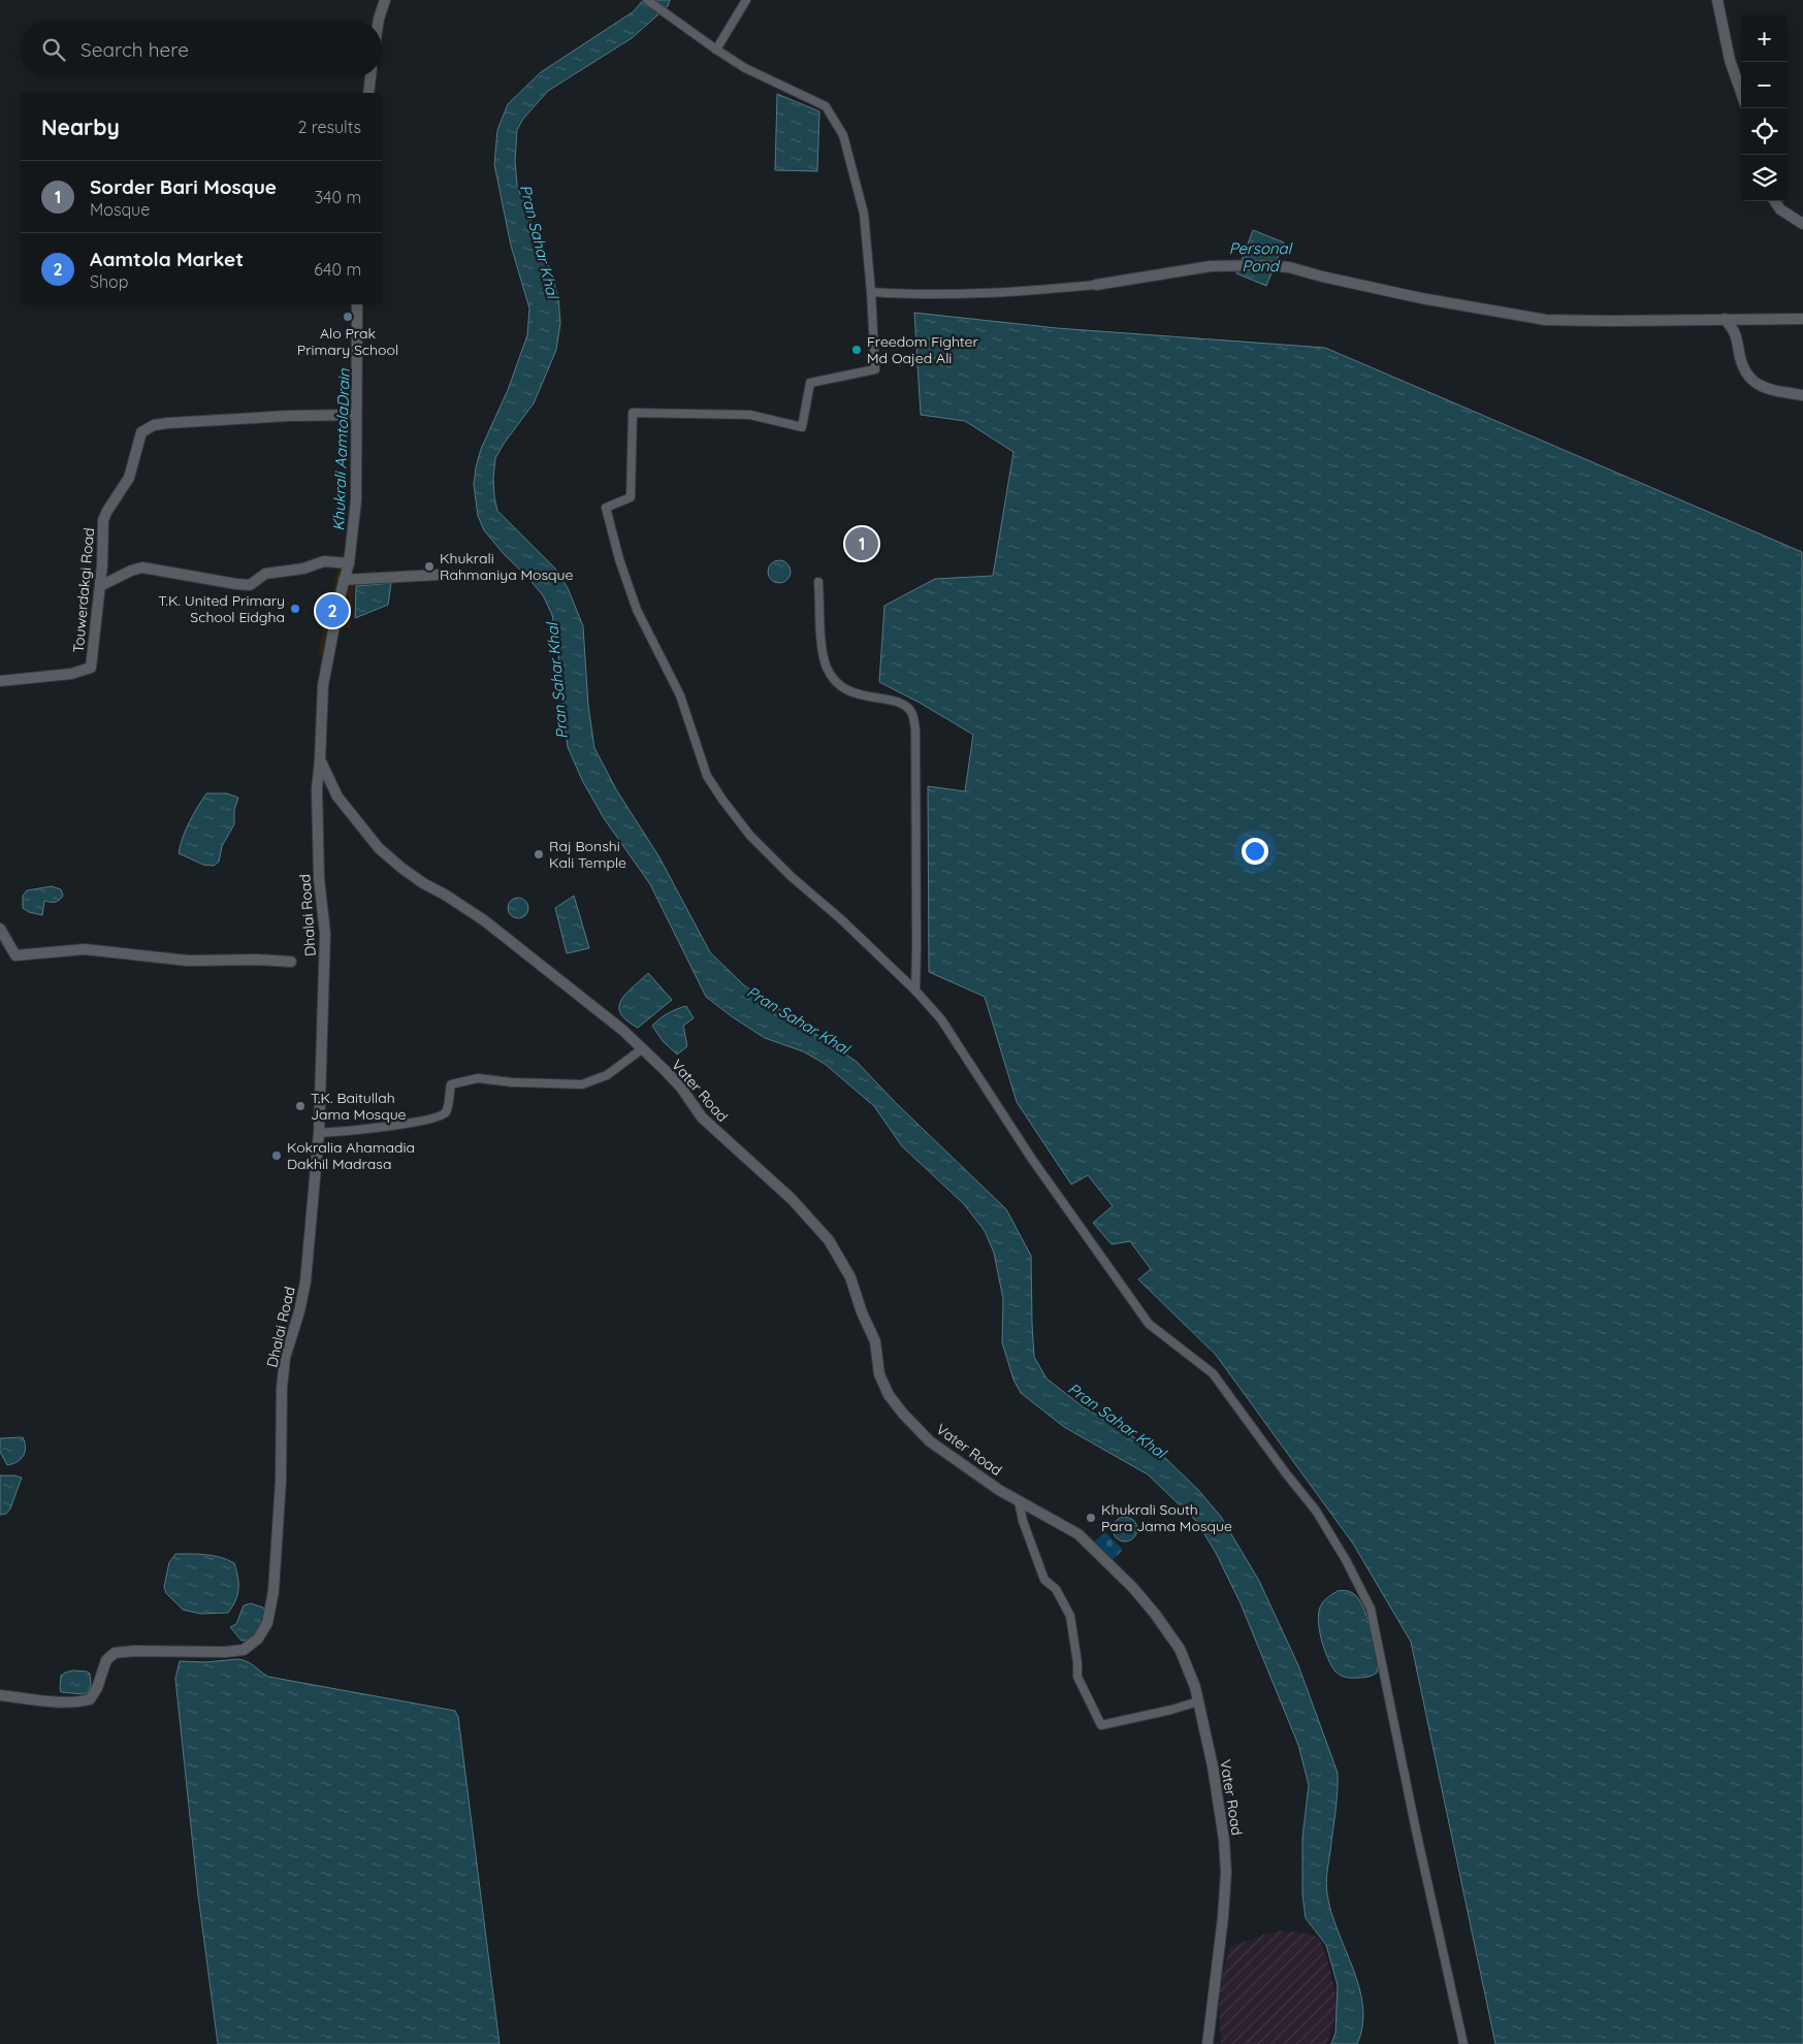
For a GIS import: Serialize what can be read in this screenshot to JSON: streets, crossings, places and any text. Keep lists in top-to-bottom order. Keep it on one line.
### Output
{"streets":{"street":["Touwerdakgi Road","Dhalai Road","Vater Road"]},"crossings":[["Touwerdakgi Road","Dhalai Road"],["Dhalai Road","Vater Road"]],"water":["Pran Sahar Khal","Personal Pond","Khukrali AamtolaDrain"],"places":["Alo Prak Primary School","Freedom Fighter Md Oajed Ali","Khukrali Rahmaniya Mosque","T.K. United Primary School Eidgha","Raj Bonshi Kali Temple","T.K. Baitullah Jama Mosque","Kokralia Ahamadia Dakhil Madrasa","Khukrali South Para Jama Mosque"],"page":{"map_buttons":["+","−"],"search":"Search here","heading":["Nearby","2 results"],"list":[{"mark":"1","name":"Sorder Bari Mosque","note":"Mosque","value":"340 m"},{"mark":"2","name":"Aamtola Market","note":"Shop","value":"640 m"}],"pins":["1","2"]}}
